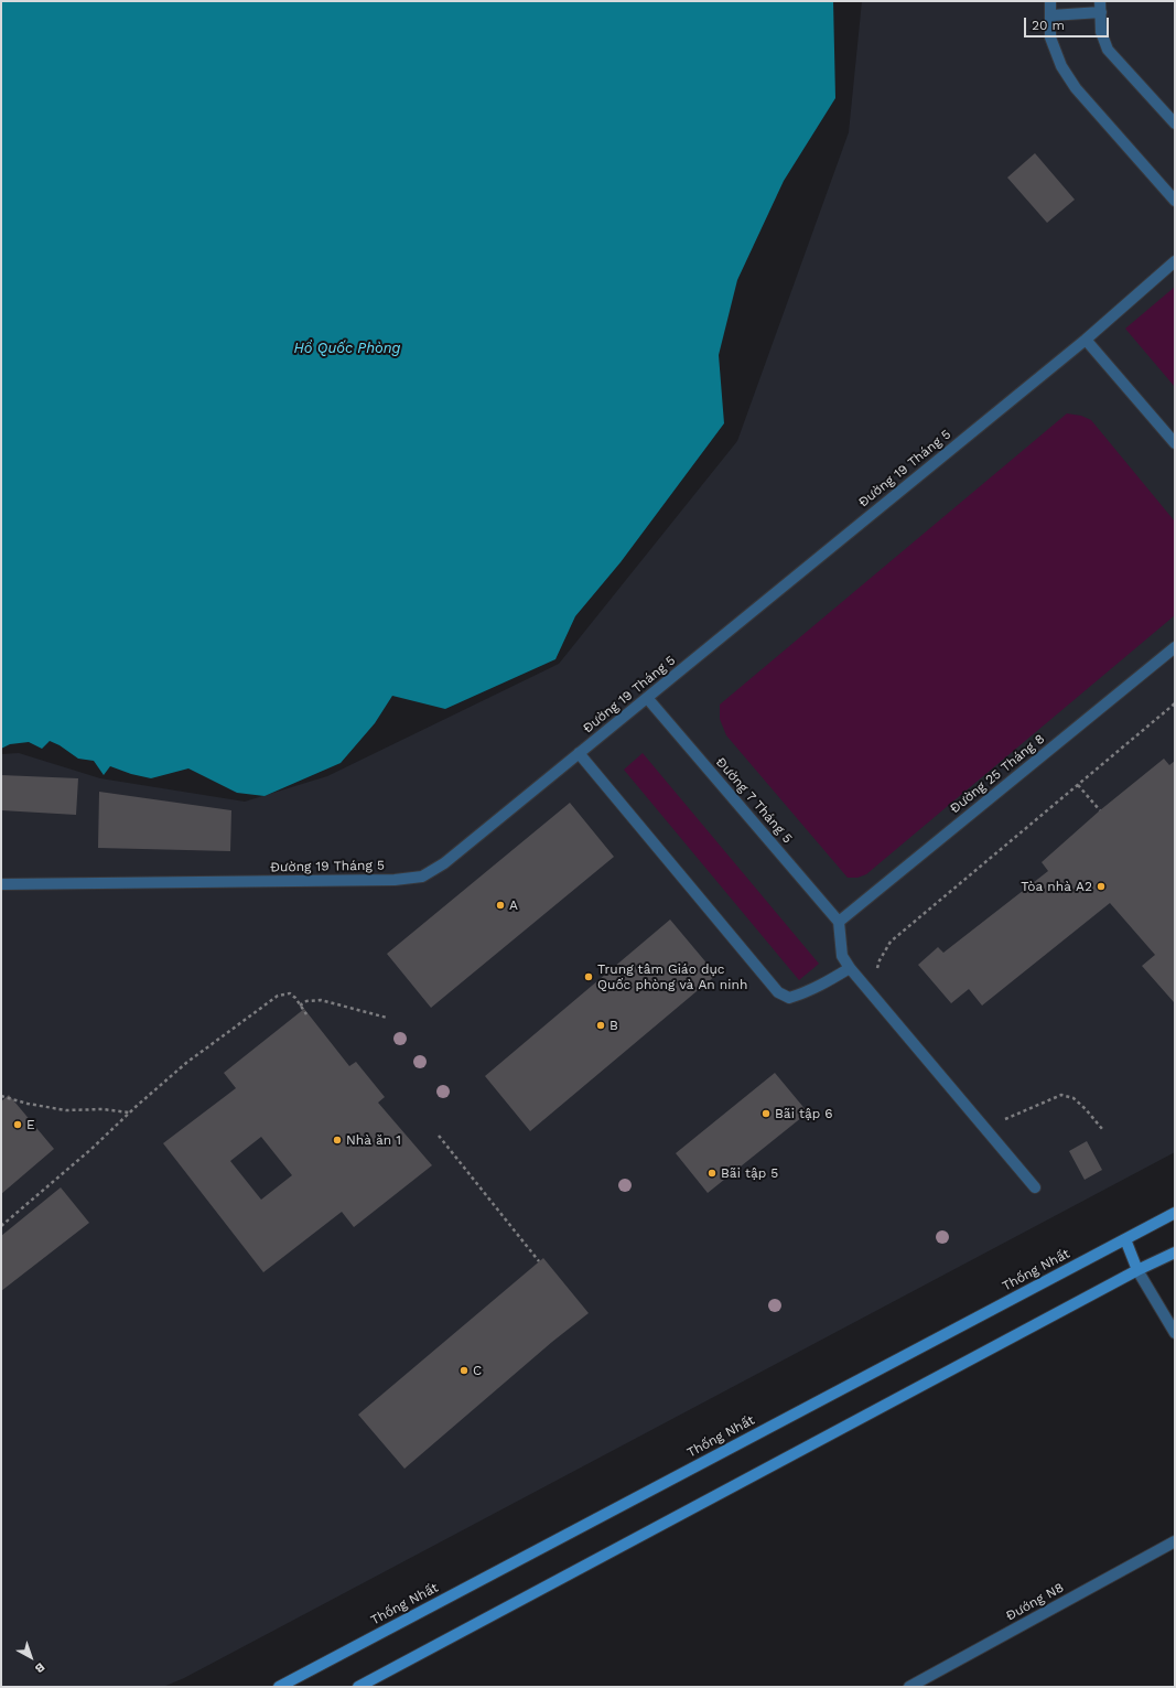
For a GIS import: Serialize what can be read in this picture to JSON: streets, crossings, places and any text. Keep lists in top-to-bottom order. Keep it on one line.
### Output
{"streets":{"main road":["Thống Nhất"],"street":["Đường 19 Tháng 5","Đường 25 Tháng 8","Đường 7 Tháng 5","Đướng N8"]},"crossings":[["Đường 19 Tháng 5","Đường 7 Tháng 5"],["Đường 25 Tháng 8","Đường 7 Tháng 5"]],"water":["Hồ Quốc Phòng"],"places":["Tòa nhà A2","A","Trung tâm Giáo dục Quốc phòng và An ninh","B","Bãi tập 6","E","Nhà ăn 1","Bãi tập 5","C"],"scale_bar":"20 m","north":"bottom right"}
